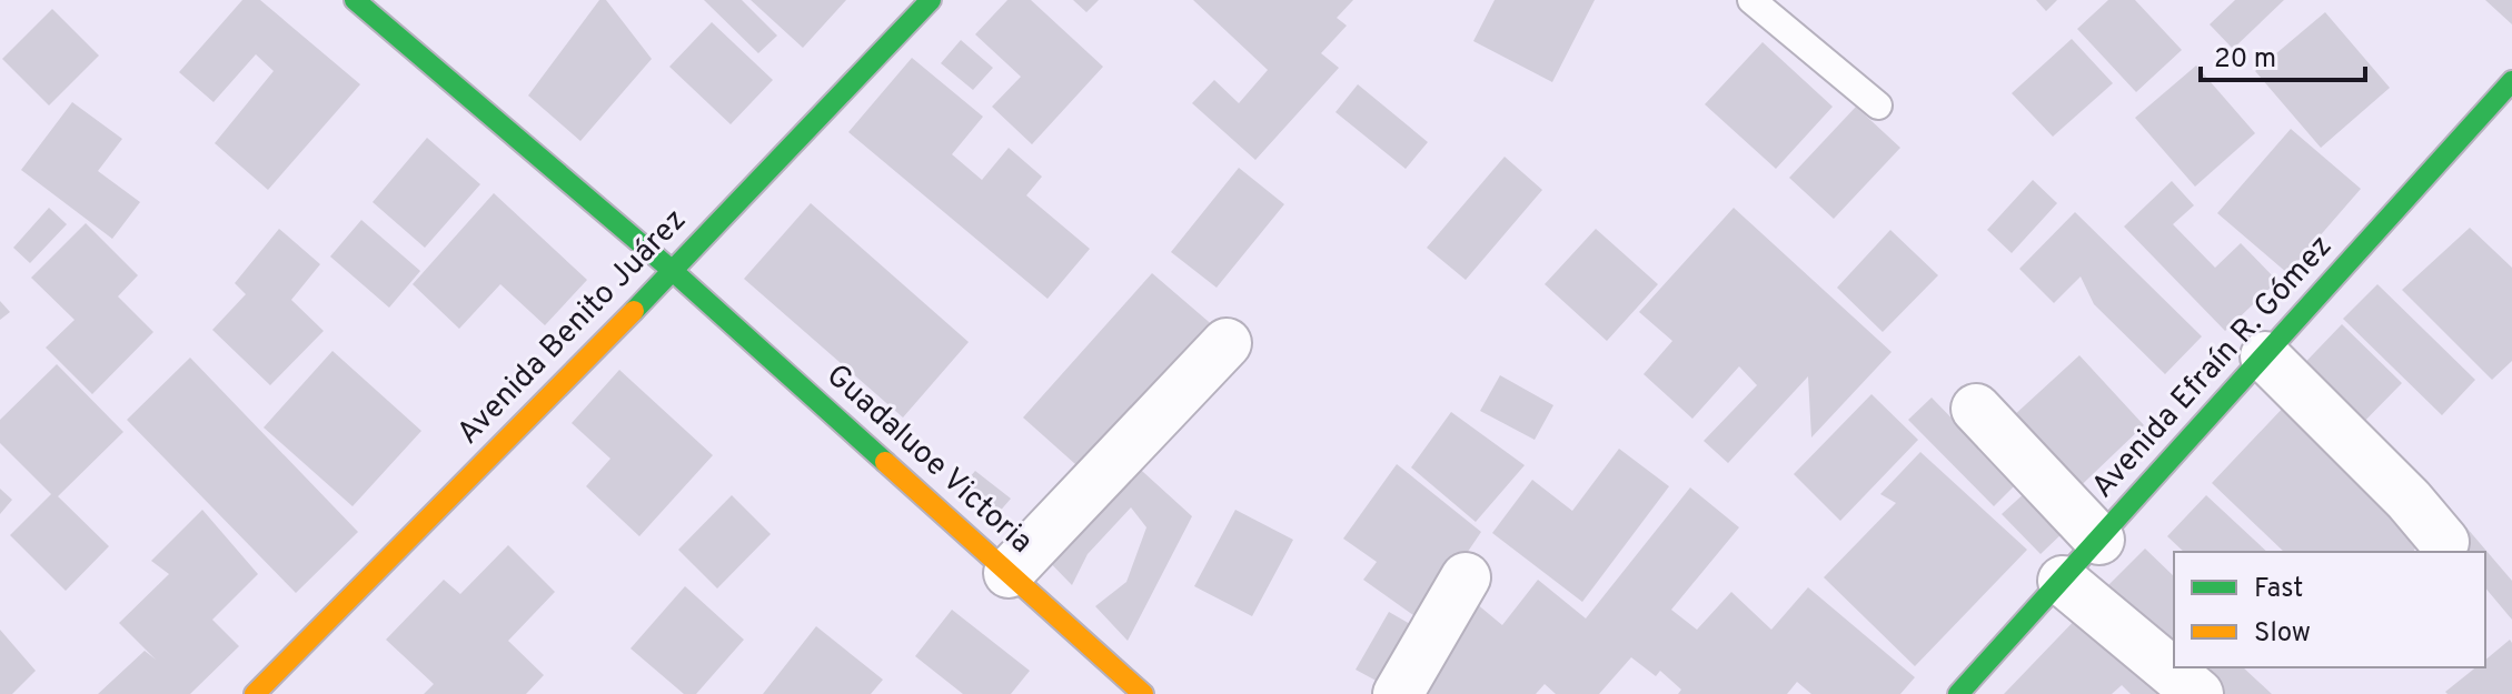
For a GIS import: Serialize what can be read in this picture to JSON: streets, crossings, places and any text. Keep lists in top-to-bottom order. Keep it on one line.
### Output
{"streets":{"street":["Avenida Benito Juárez","Avenida Efraín R. Gómez","Guadaluoe Victoria"]},"crossings":[["Avenida Benito Juárez","Guadaluoe Victoria"]],"legend":["Fast","Slow"],"scale_bar":"20 m"}
